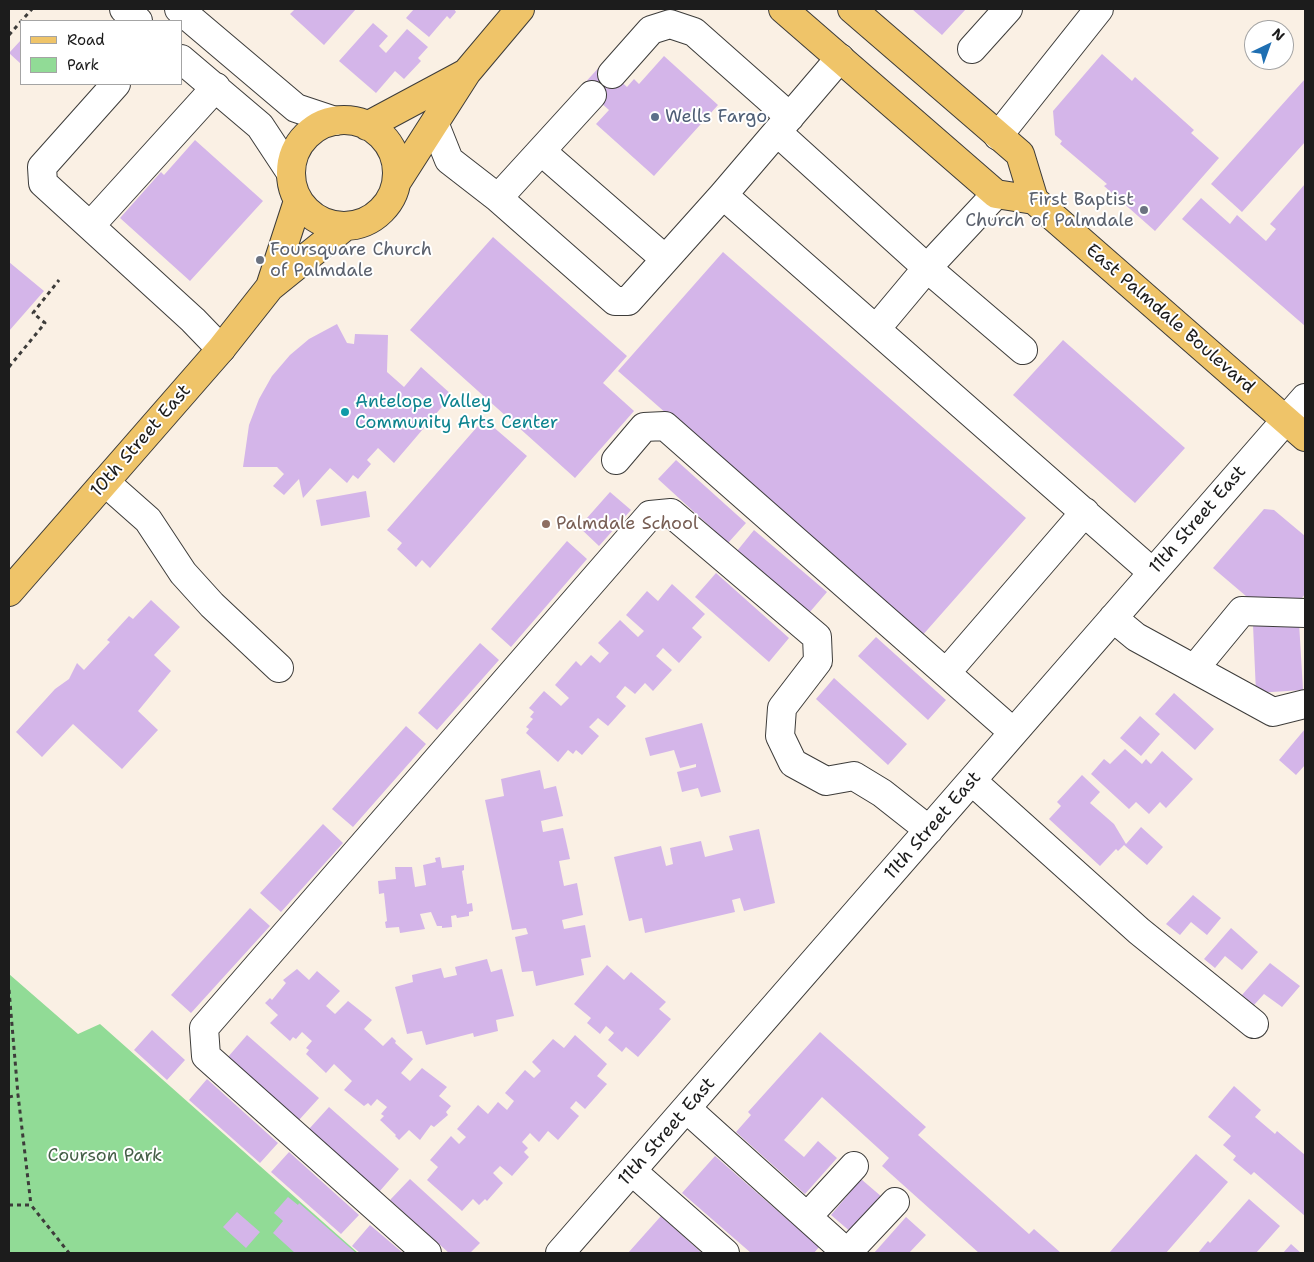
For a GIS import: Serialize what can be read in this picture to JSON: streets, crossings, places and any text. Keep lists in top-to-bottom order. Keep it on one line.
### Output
{"streets":{"main road":["East Palmdale Boulevard","10th Street East"],"street":["11th Street East"]},"crossings":[["East Palmdale Boulevard","11th Street East"]],"parks":["Courson Park"],"places":["Wells Fargo","First Baptist Church of Palmdale","Foursquare Church of Palmdale","Antelope Valley Community Arts Center","Palmdale School"],"legend":["Road","Park"],"north":"top right"}
